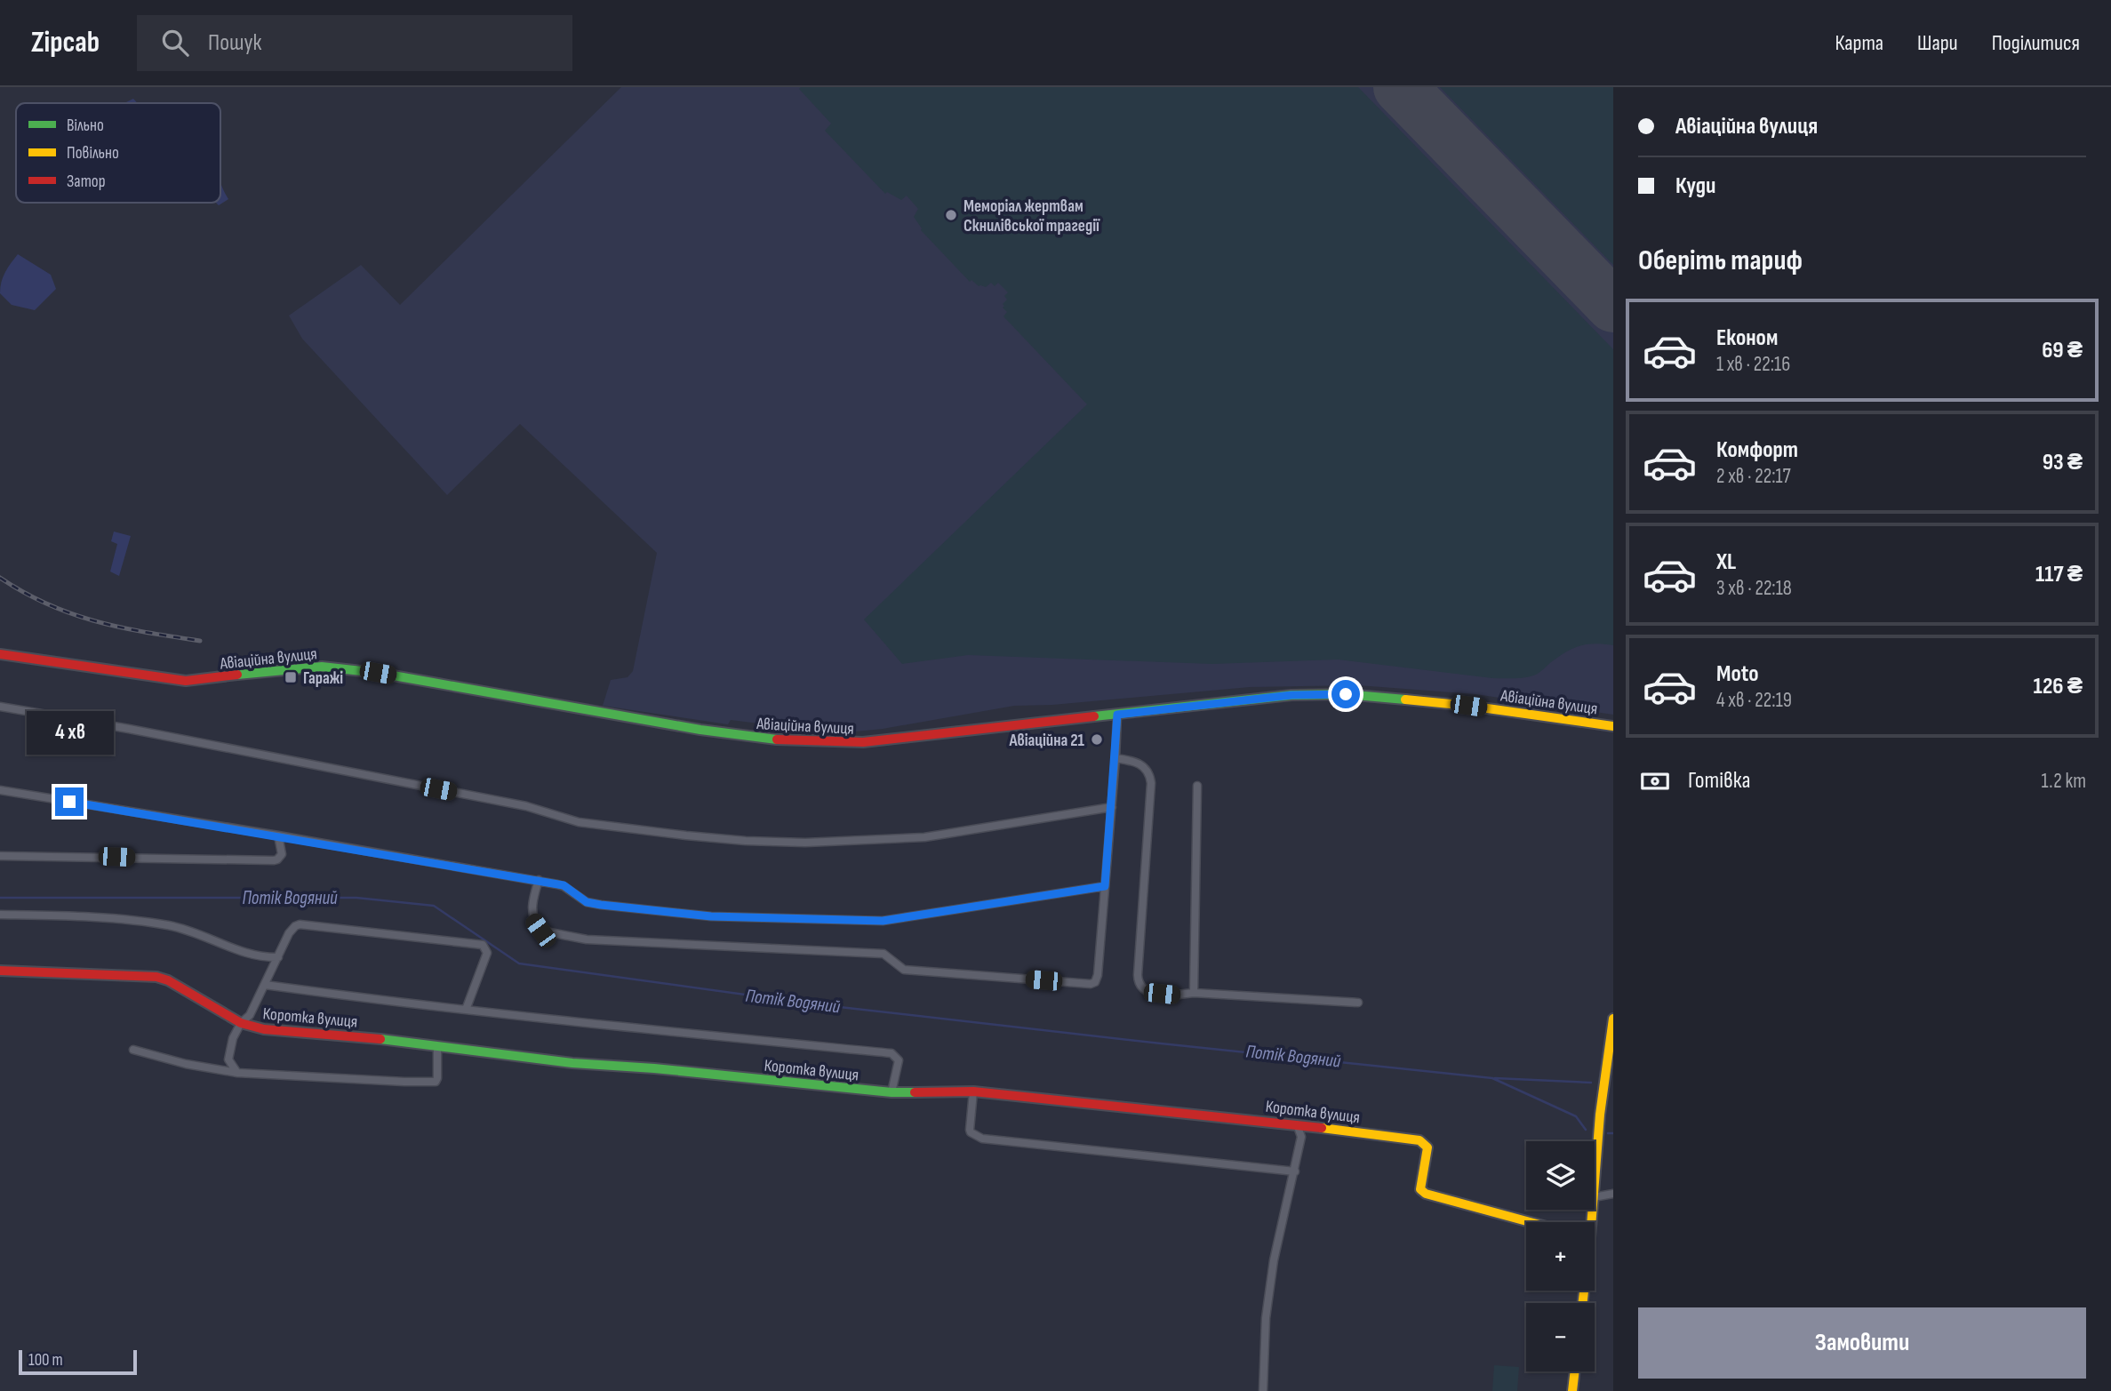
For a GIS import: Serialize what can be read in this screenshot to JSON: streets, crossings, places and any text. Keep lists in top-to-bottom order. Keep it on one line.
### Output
{"streets":{"street":["Авіаційна вулиця","Коротка вулиця"]},"water":["Потік Водяний"],"places":{"other":["Меморіал жертвам Скнилівської трагедії","Авіаційна 21"],"transit":["Гаражі"]},"legend":["Вільно","Повільно","Затор"],"scale_bar":"100 m","page":{"header":"Zipcab","search":"Пошук","nav":["Карта","Шари","Поділитися"],"banner":["Авіаційна вулиця","Куди"],"heading":"Оберіть тариф","list":[{"name":"Економ","note":"1 хв · 22:16","value":"69 ₴"},{"name":"Комфорт","note":"2 хв · 22:17","value":"93 ₴"},{"name":"XL","note":"3 хв · 22:18","value":"117 ₴"},{"name":"Moto","note":"4 хв · 22:19","value":"126 ₴"}],"bubble":"4 хв","pay":["Готівка","1.2 km"],"map_buttons":["+","−"],"buttons":"Замовити","scale":"100 m"}}
